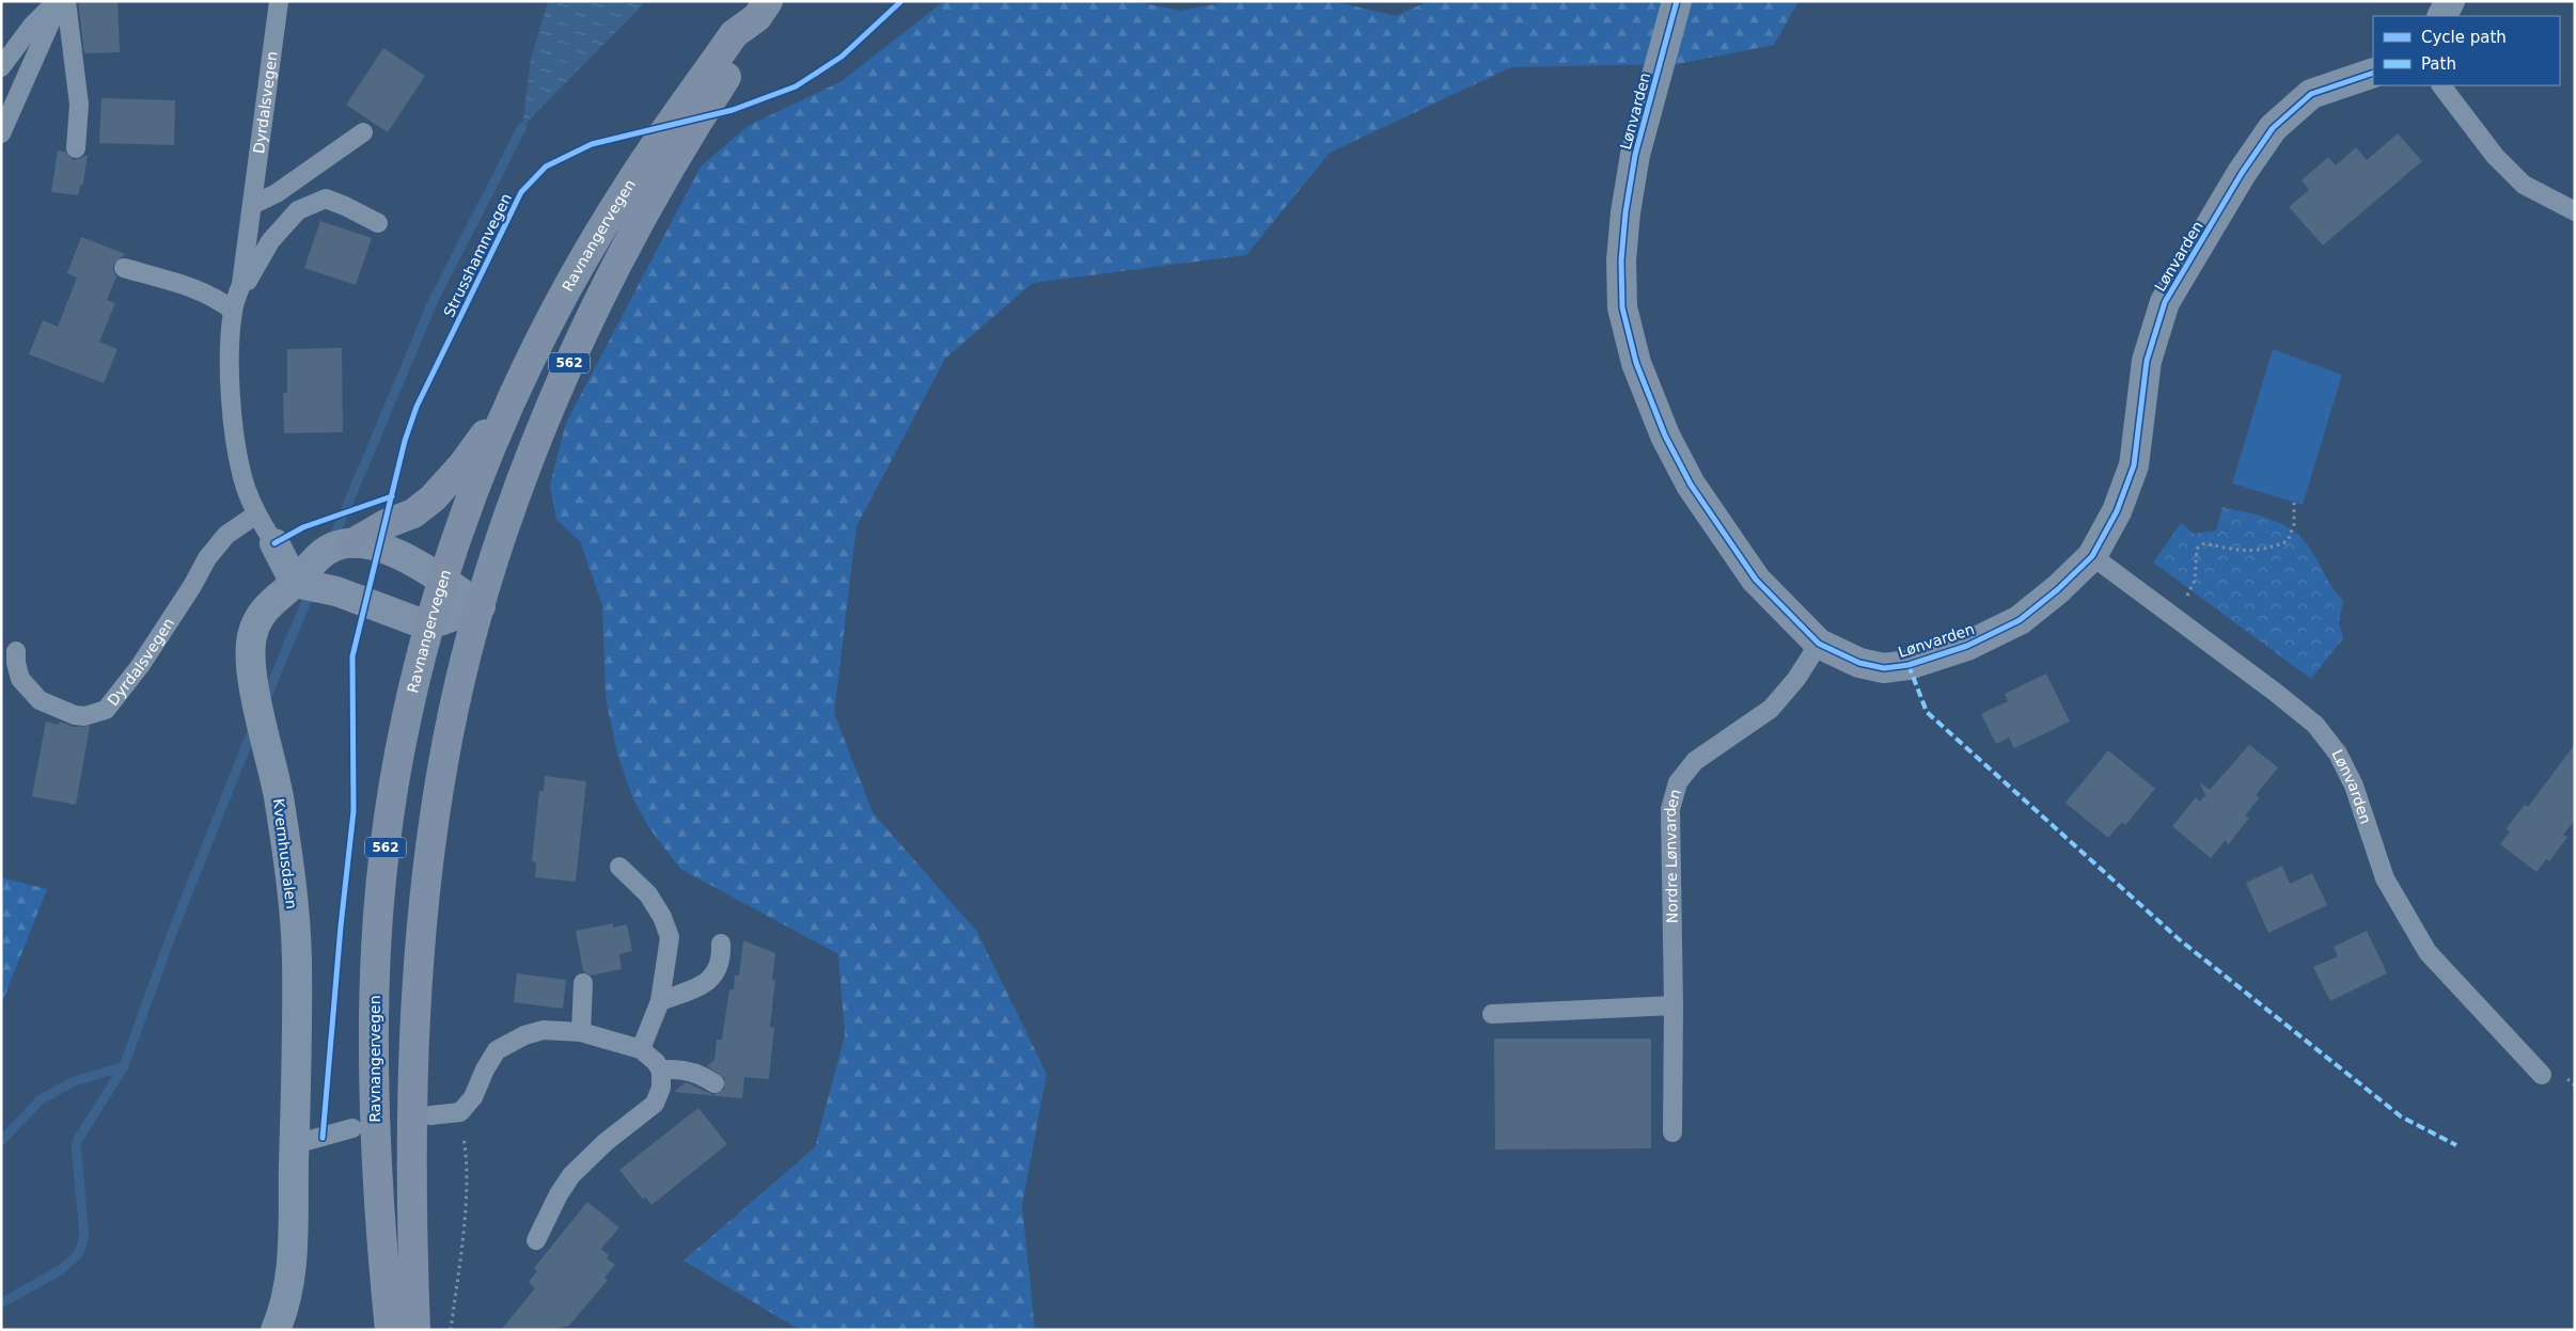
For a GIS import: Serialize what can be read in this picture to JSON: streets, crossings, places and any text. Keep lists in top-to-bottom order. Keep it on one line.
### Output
{"streets":{"main road":["Ravnangervegen","562"],"street":["Lønvarden","Kvernhusdalen"],"lane":["Dyrdalsvegen","Nordre Lønvarden"],"cycle path":["Strusshamnvegen"]},"crossings":[["Lønvarden","Nordre Lønvarden"],["Ravnangervegen","562"],["Ravnangervegen","Kvernhusdalen"],["562","Kvernhusdalen"]],"legend":["Cycle path","Path"]}
